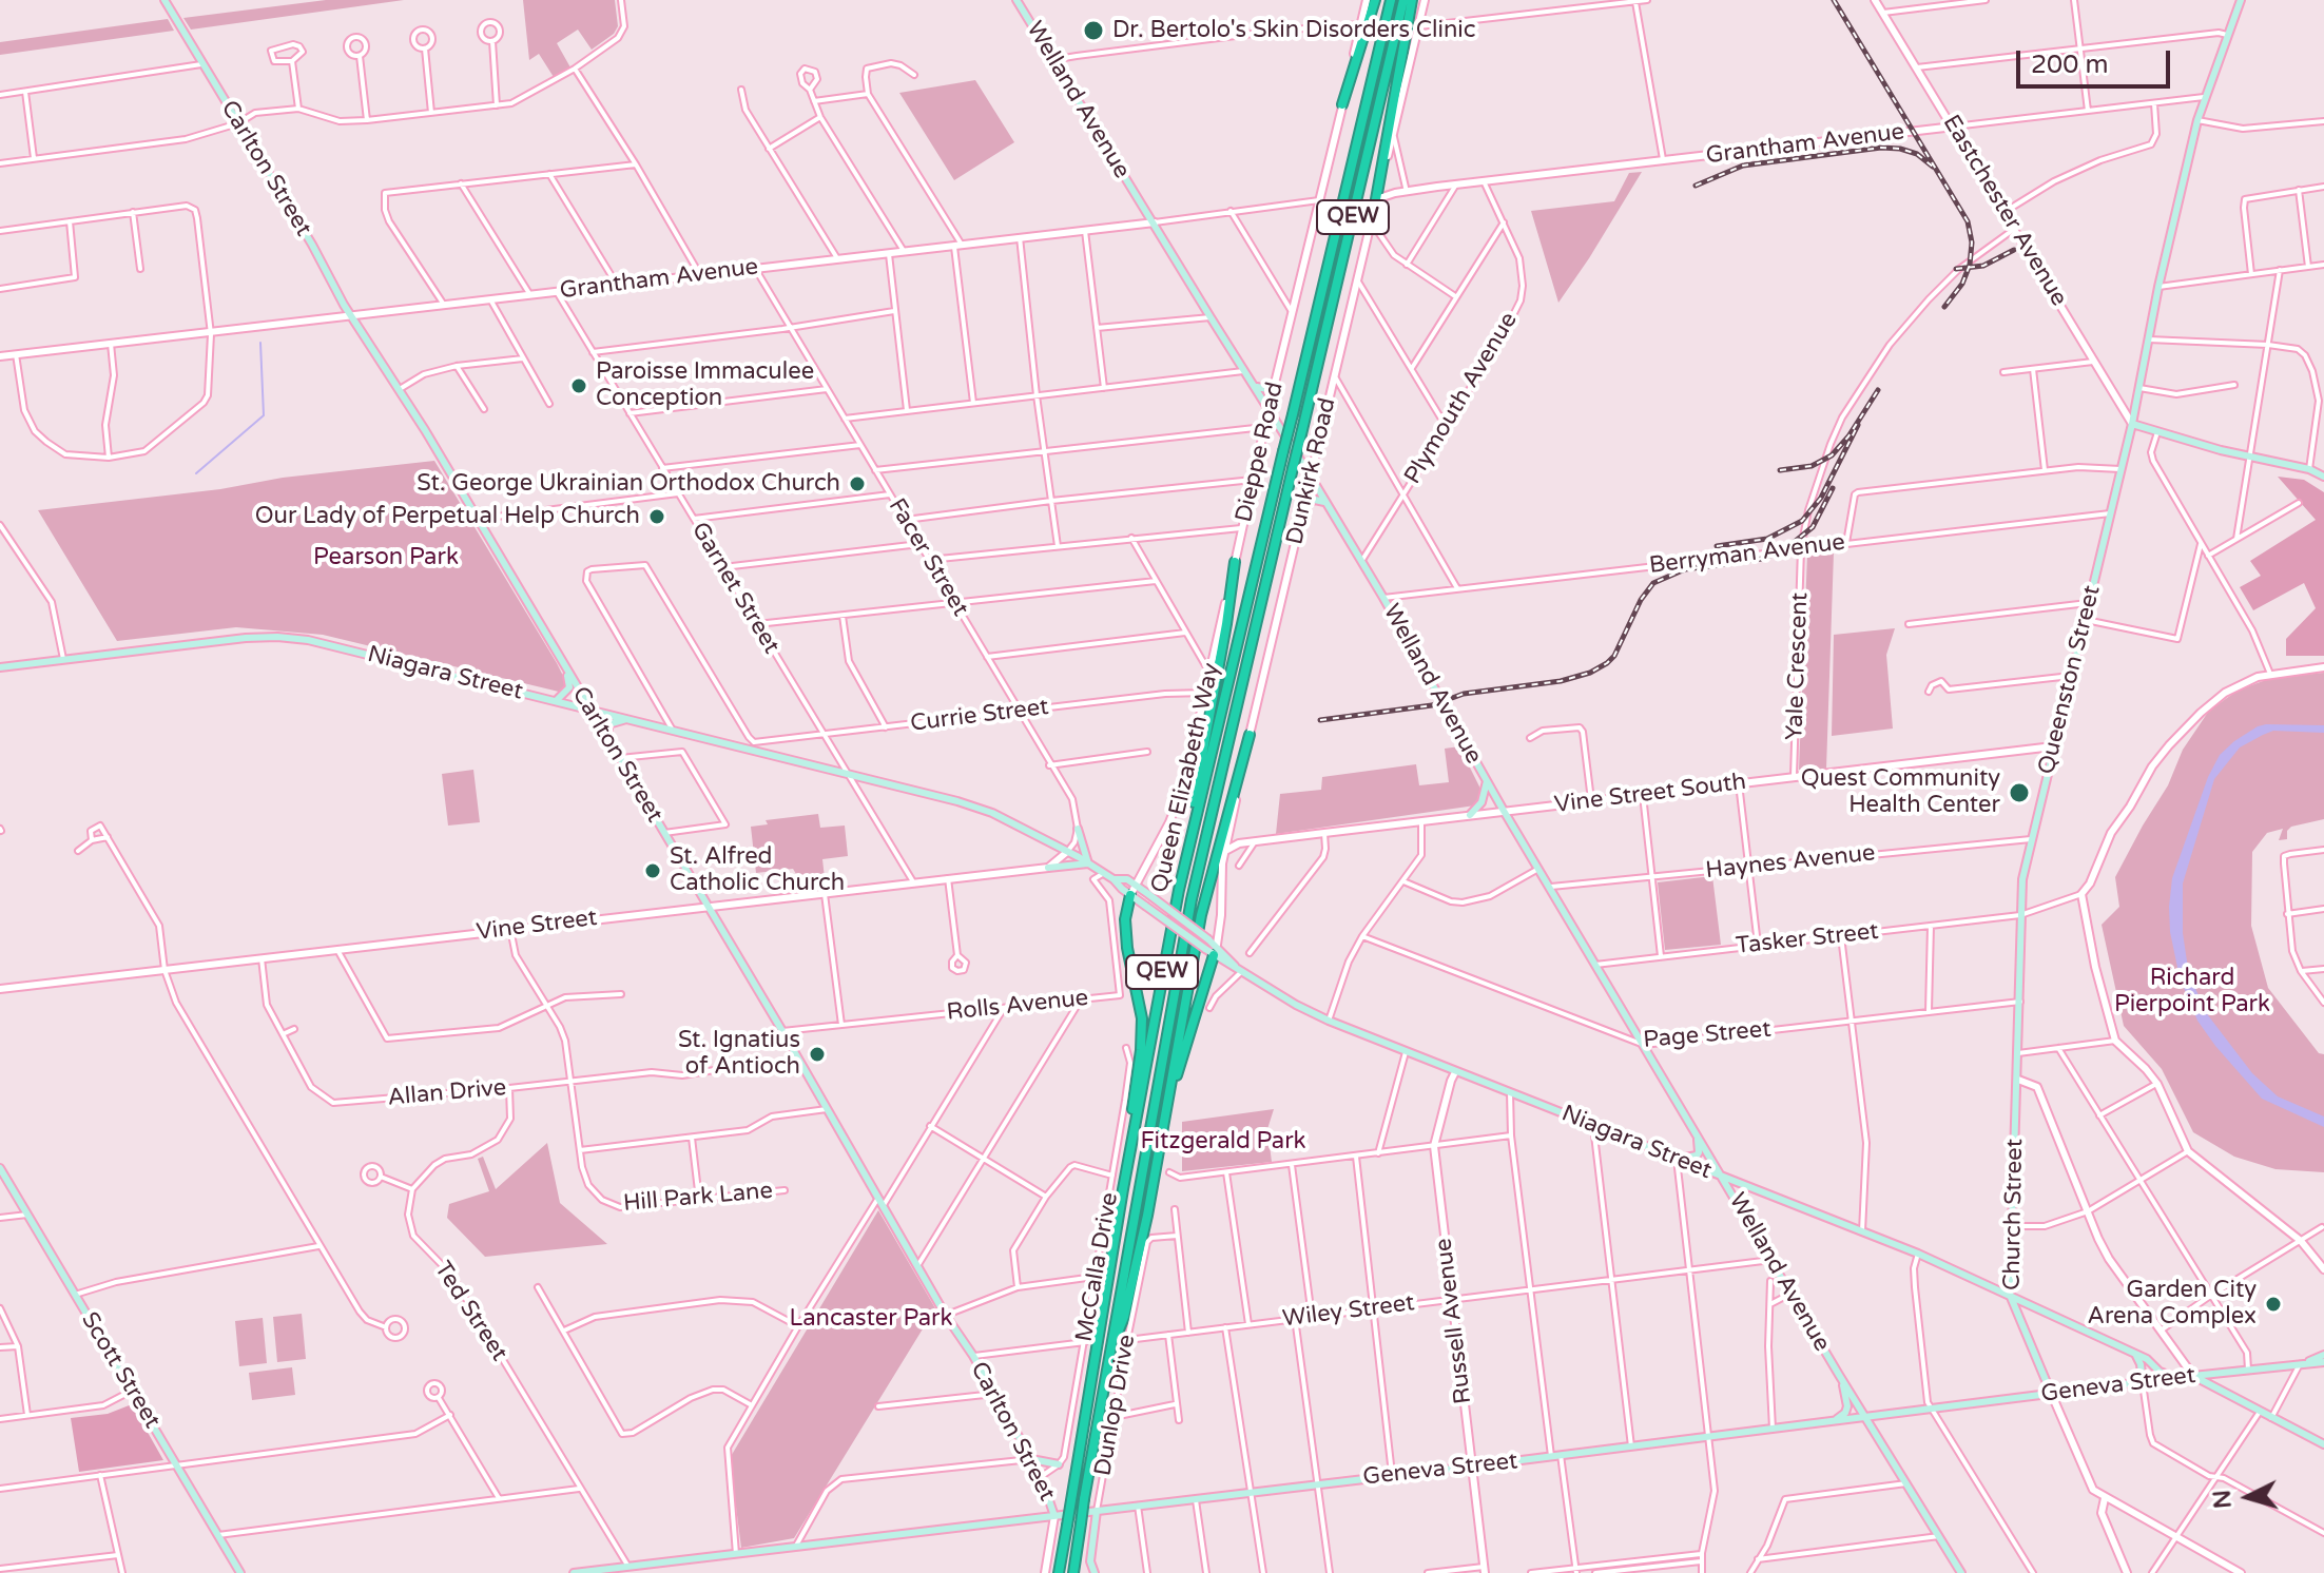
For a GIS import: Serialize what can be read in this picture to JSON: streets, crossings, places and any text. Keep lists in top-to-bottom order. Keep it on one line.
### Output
{"streets":{"highway":["QEW","Queen Elizabeth Way"],"main road":["Welland Avenue","Carlton Street","Niagara Street","Queenston Street","Church Street","Scott Street","Geneva Street","Dunlop Drive"],"street":["Grantham Avenue","Eastchester Avenue","Plymouth Avenue","Dieppe Road","Dunkirk Road","Berryman Avenue","Facer Street","Garnet Street","Yale Crescent","Currie Street","Vine Street South","Haynes Avenue","Vine Street","Tasker Street","Rolls Avenue","Page Street","Allan Drive","Hill Park Lane","McCalla Drive","Ted Street","Wiley Street","Russell Avenue"]},"crossings":[["Welland Avenue","Grantham Avenue"],["Welland Avenue","Plymouth Avenue"],["Welland Avenue","Dieppe Road"],["Welland Avenue","Dunkirk Road"],["Welland Avenue","Berryman Avenue"],["Welland Avenue","Niagara Street"],["Welland Avenue","Vine Street South"],["Welland Avenue","Haynes Avenue"],["Welland Avenue","Tasker Street"],["Welland Avenue","Page Street"],["Welland Avenue","Wiley Street"],["Welland Avenue","Geneva Street"],["Grantham Avenue","Carlton Street"],["Grantham Avenue","Eastchester Avenue"],["Grantham Avenue","Plymouth Avenue"],["Grantham Avenue","Dieppe Road"],["Grantham Avenue","Dunkirk Road"],["Grantham Avenue","Facer Street"],["Grantham Avenue","Garnet Street"],["Grantham Avenue","Queenston Street"],["Carlton Street","Niagara Street"],["Carlton Street","Vine Street"],["Carlton Street","Rolls Avenue"],["Carlton Street","Geneva Street"],["Eastchester Avenue","Yale Crescent"],["Eastchester Avenue","Queenston Street"],["Dieppe Road","Niagara Street"],["Dieppe Road","Currie Street"],["Dunkirk Road","Niagara Street"],["Dunkirk Road","Vine Street South"],["Berryman Avenue","Yale Crescent"],["Berryman Avenue","Queenston Street"],["Facer Street","Currie Street"],["Garnet Street","Niagara Street"],["Garnet Street","Currie Street"],["Garnet Street","Vine Street"],["Yale Crescent","Vine Street South"],["Niagara Street","Currie Street"],["Niagara Street","Rolls Avenue"],["Niagara Street","Church Street"],["Niagara Street","Russell Avenue"],["Niagara Street","Geneva Street"],["Queenston Street","Vine Street South"],["Queenston Street","Haynes Avenue"],["Queenston Street","Tasker Street"],["Queenston Street","Page Street"],["Queenston Street","Church Street"],["Vine Street","Allan Drive"],["Vine Street","Hill Park Lane"],["Allan Drive","Hill Park Lane"],["Church Street","Geneva Street"],["Ted Street","Geneva Street"],["Wiley Street","Russell Avenue"],["Wiley Street","Dunlop Drive"],["Russell Avenue","Geneva Street"],["Geneva Street","Dunlop Drive"]],"parks":["Pearson Park","Richard Pierpoint Park","Fitzgerald Park","Lancaster Park"],"places":["Dr. Bertolo's Skin Disorders Clinic","Paroisse Immaculee Conception","St. George Ukrainian Orthodox Church","Our Lady of Perpetual Help Church","Quest Community Health Center","St. Alfred Catholic Church","St. Ignatius of Antioch","Garden City Arena Complex"],"scale_bar":"200 m","north":"left"}
